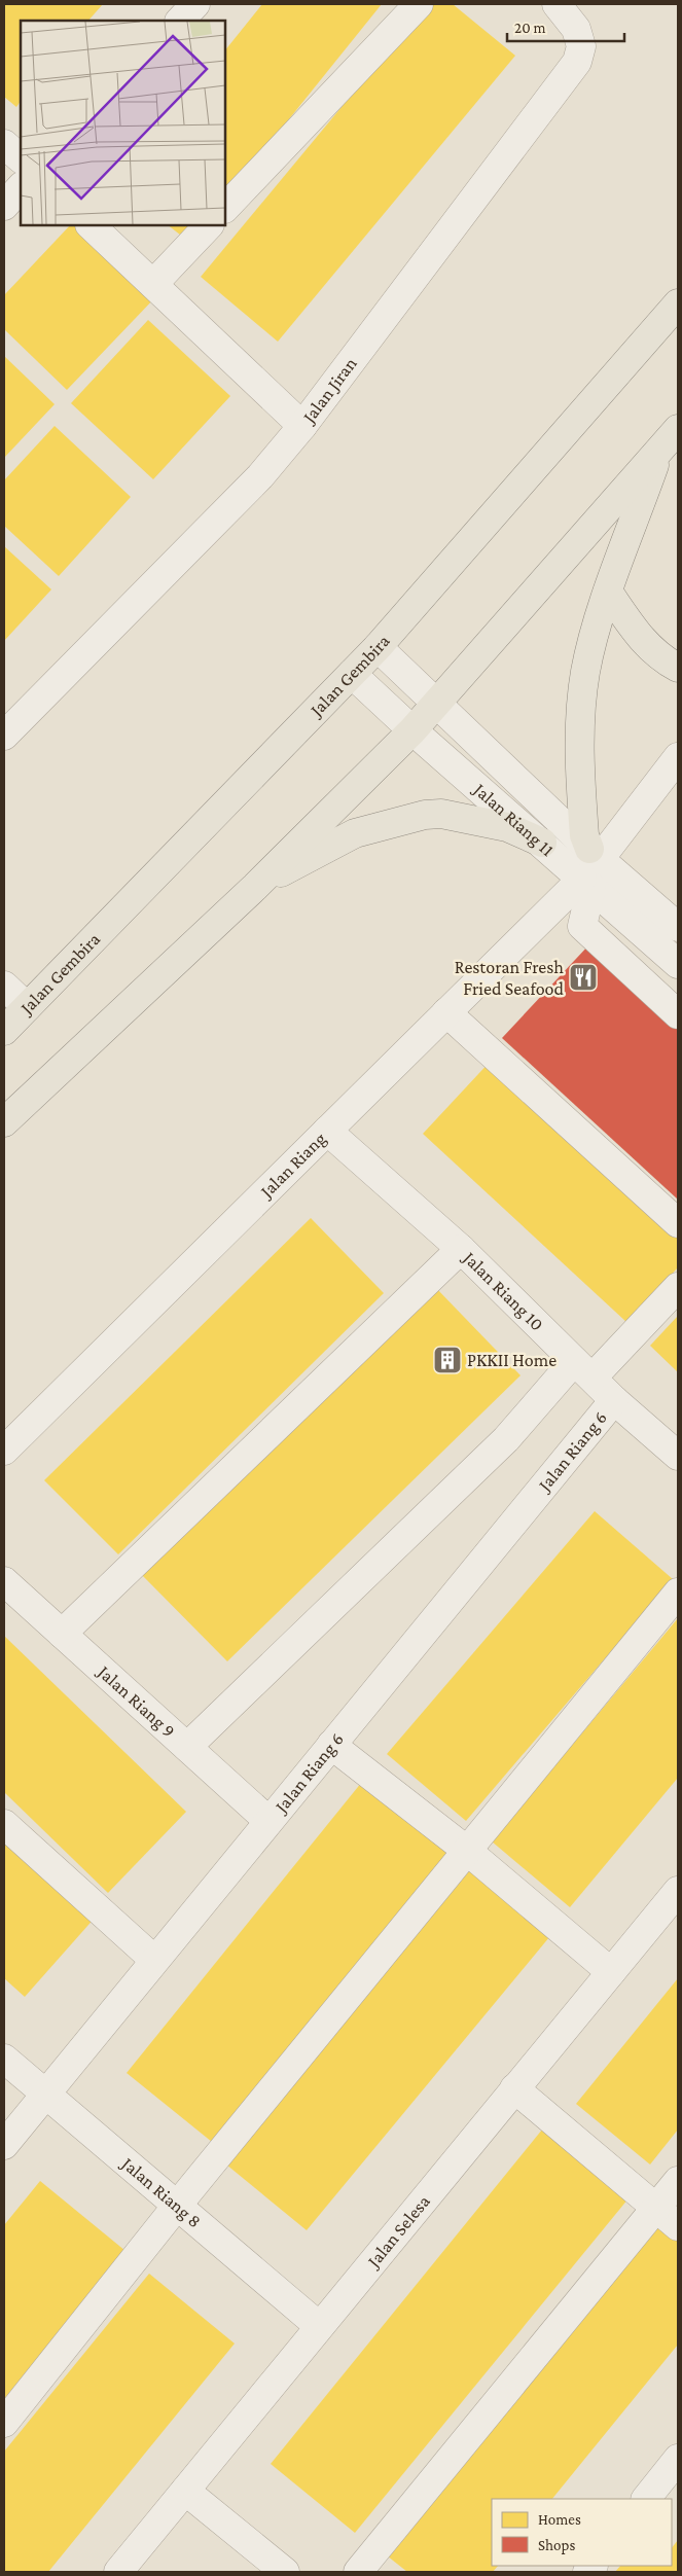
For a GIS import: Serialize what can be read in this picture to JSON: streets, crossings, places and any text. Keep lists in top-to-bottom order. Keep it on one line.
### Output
{"streets":{"main road":["Jalan Gembira"],"street":["Jalan Jiran","Jalan Riang 11","Jalan Riang","Jalan Riang 10","Jalan Riang 6","Jalan Riang 9","Jalan Riang 8","Jalan Selesa"]},"crossings":[["Jalan Gembira","Jalan Riang 11"],["Jalan Riang 11","Jalan Riang"],["Jalan Riang","Jalan Riang 10"],["Jalan Riang 10","Jalan Riang 6"],["Jalan Riang 6","Jalan Riang 9"],["Jalan Riang 6","Jalan Riang 8"],["Jalan Riang 8","Jalan Selesa"]],"places":{"restaurant":["Restoran Fresh Fried Seafood"],"building":["PKKII Home"]},"legend":["Homes","Shops"],"scale_bar":"20 m"}
